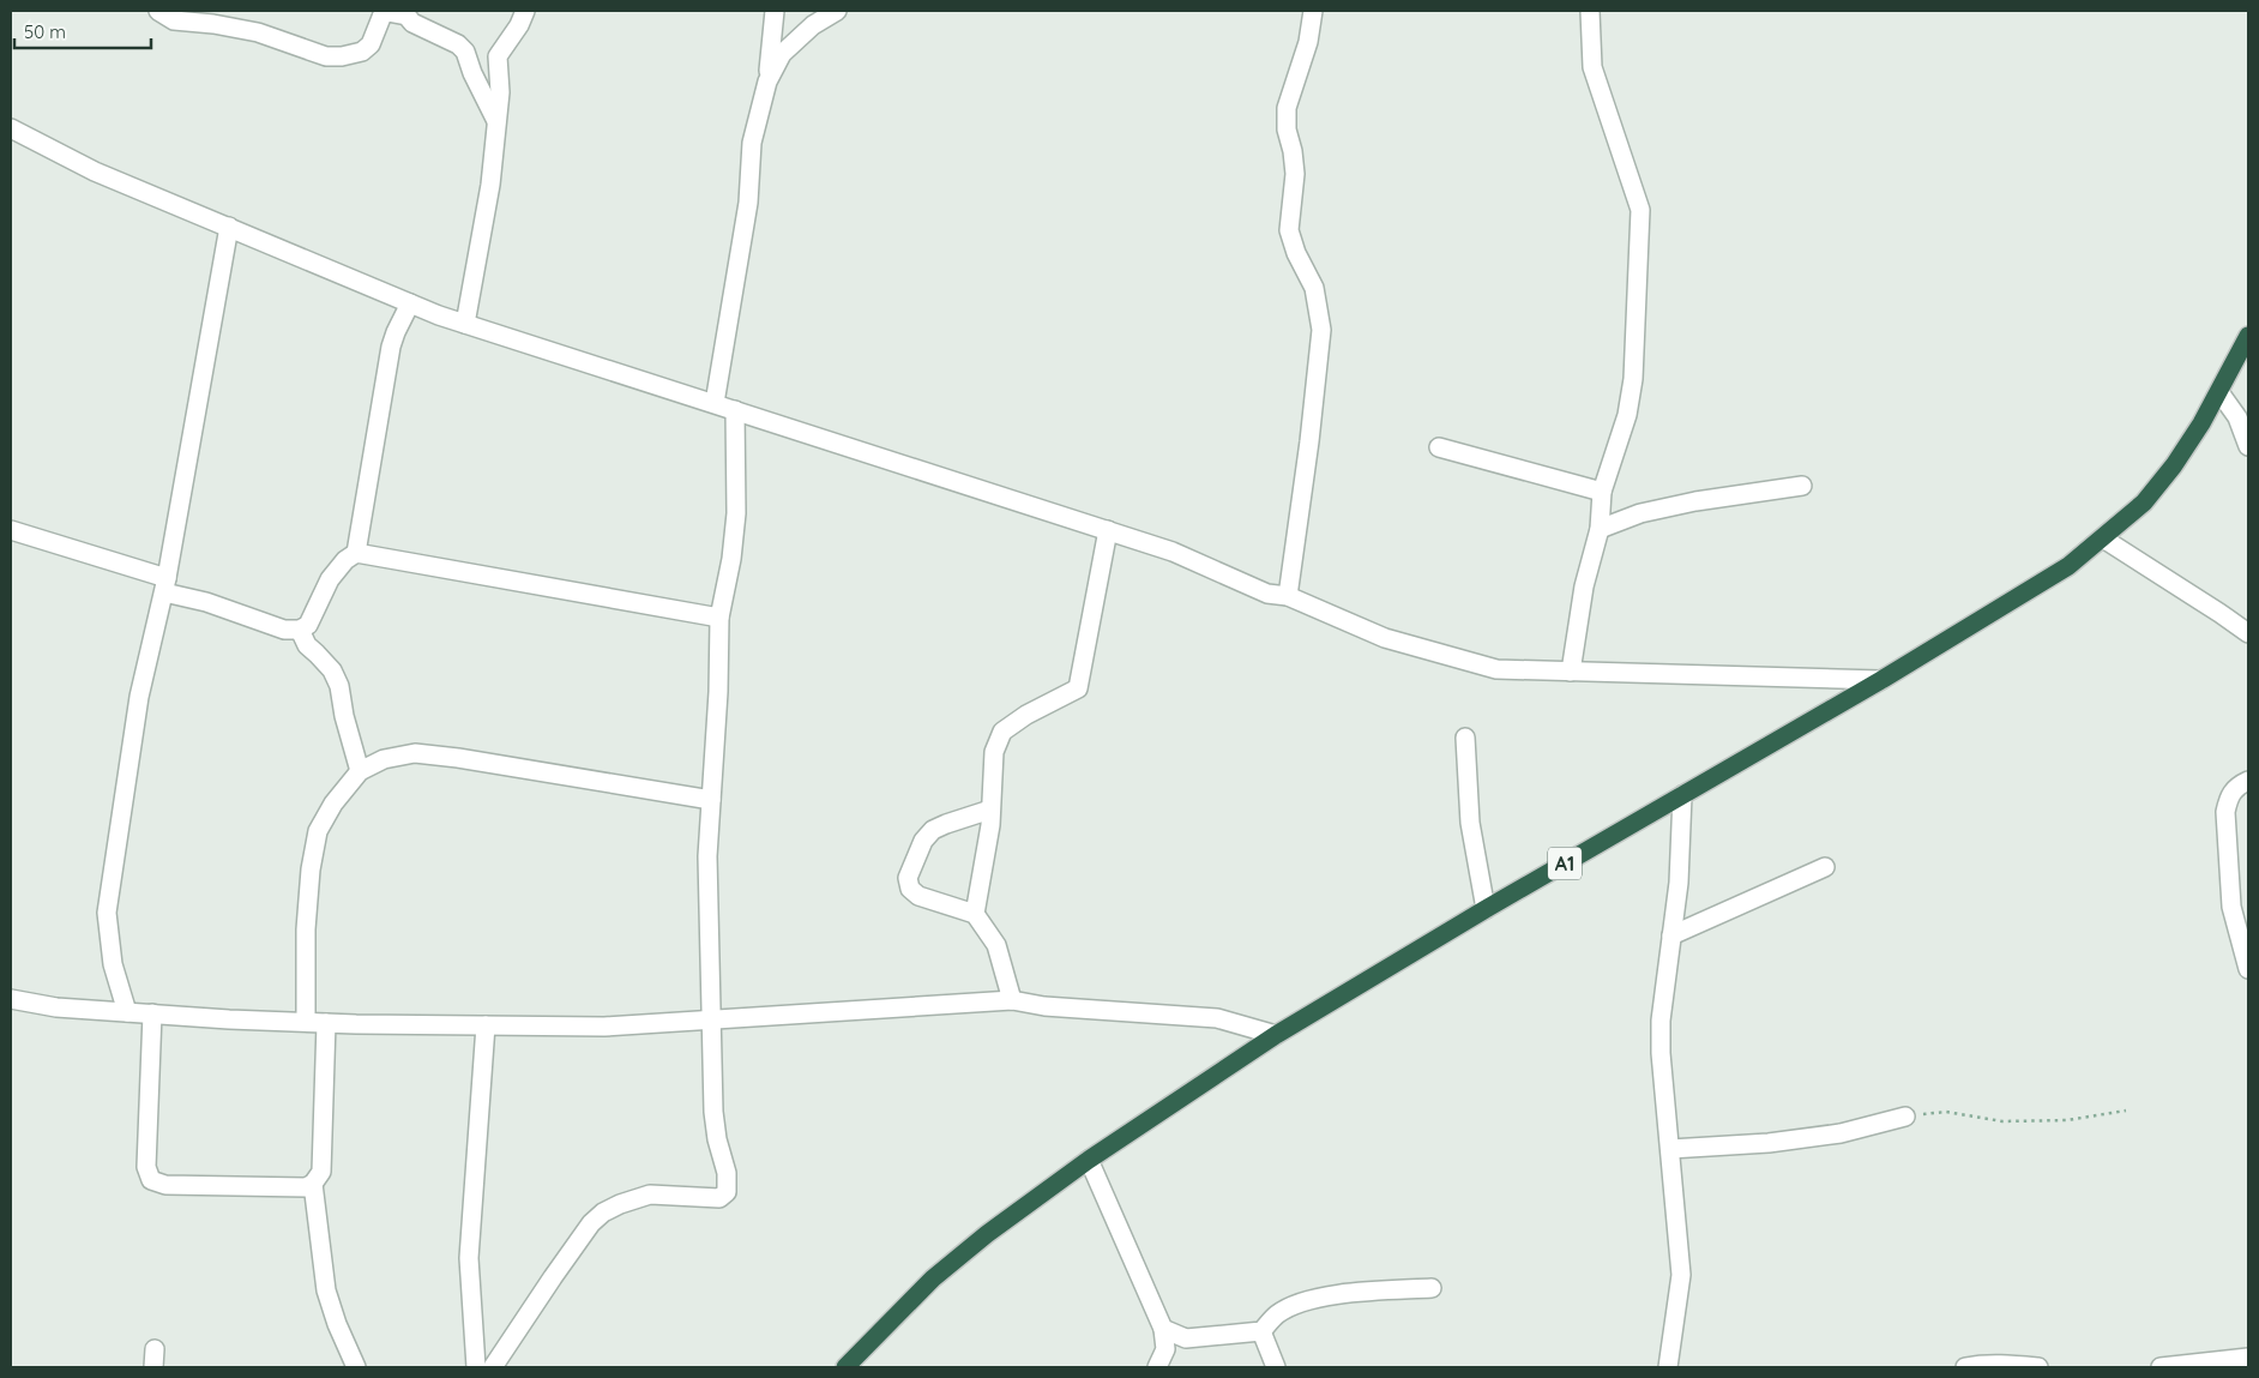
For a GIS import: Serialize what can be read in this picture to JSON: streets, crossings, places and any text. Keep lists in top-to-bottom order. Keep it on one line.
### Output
{"streets":{"highway":["A1"]},"scale_bar":"50 m"}
